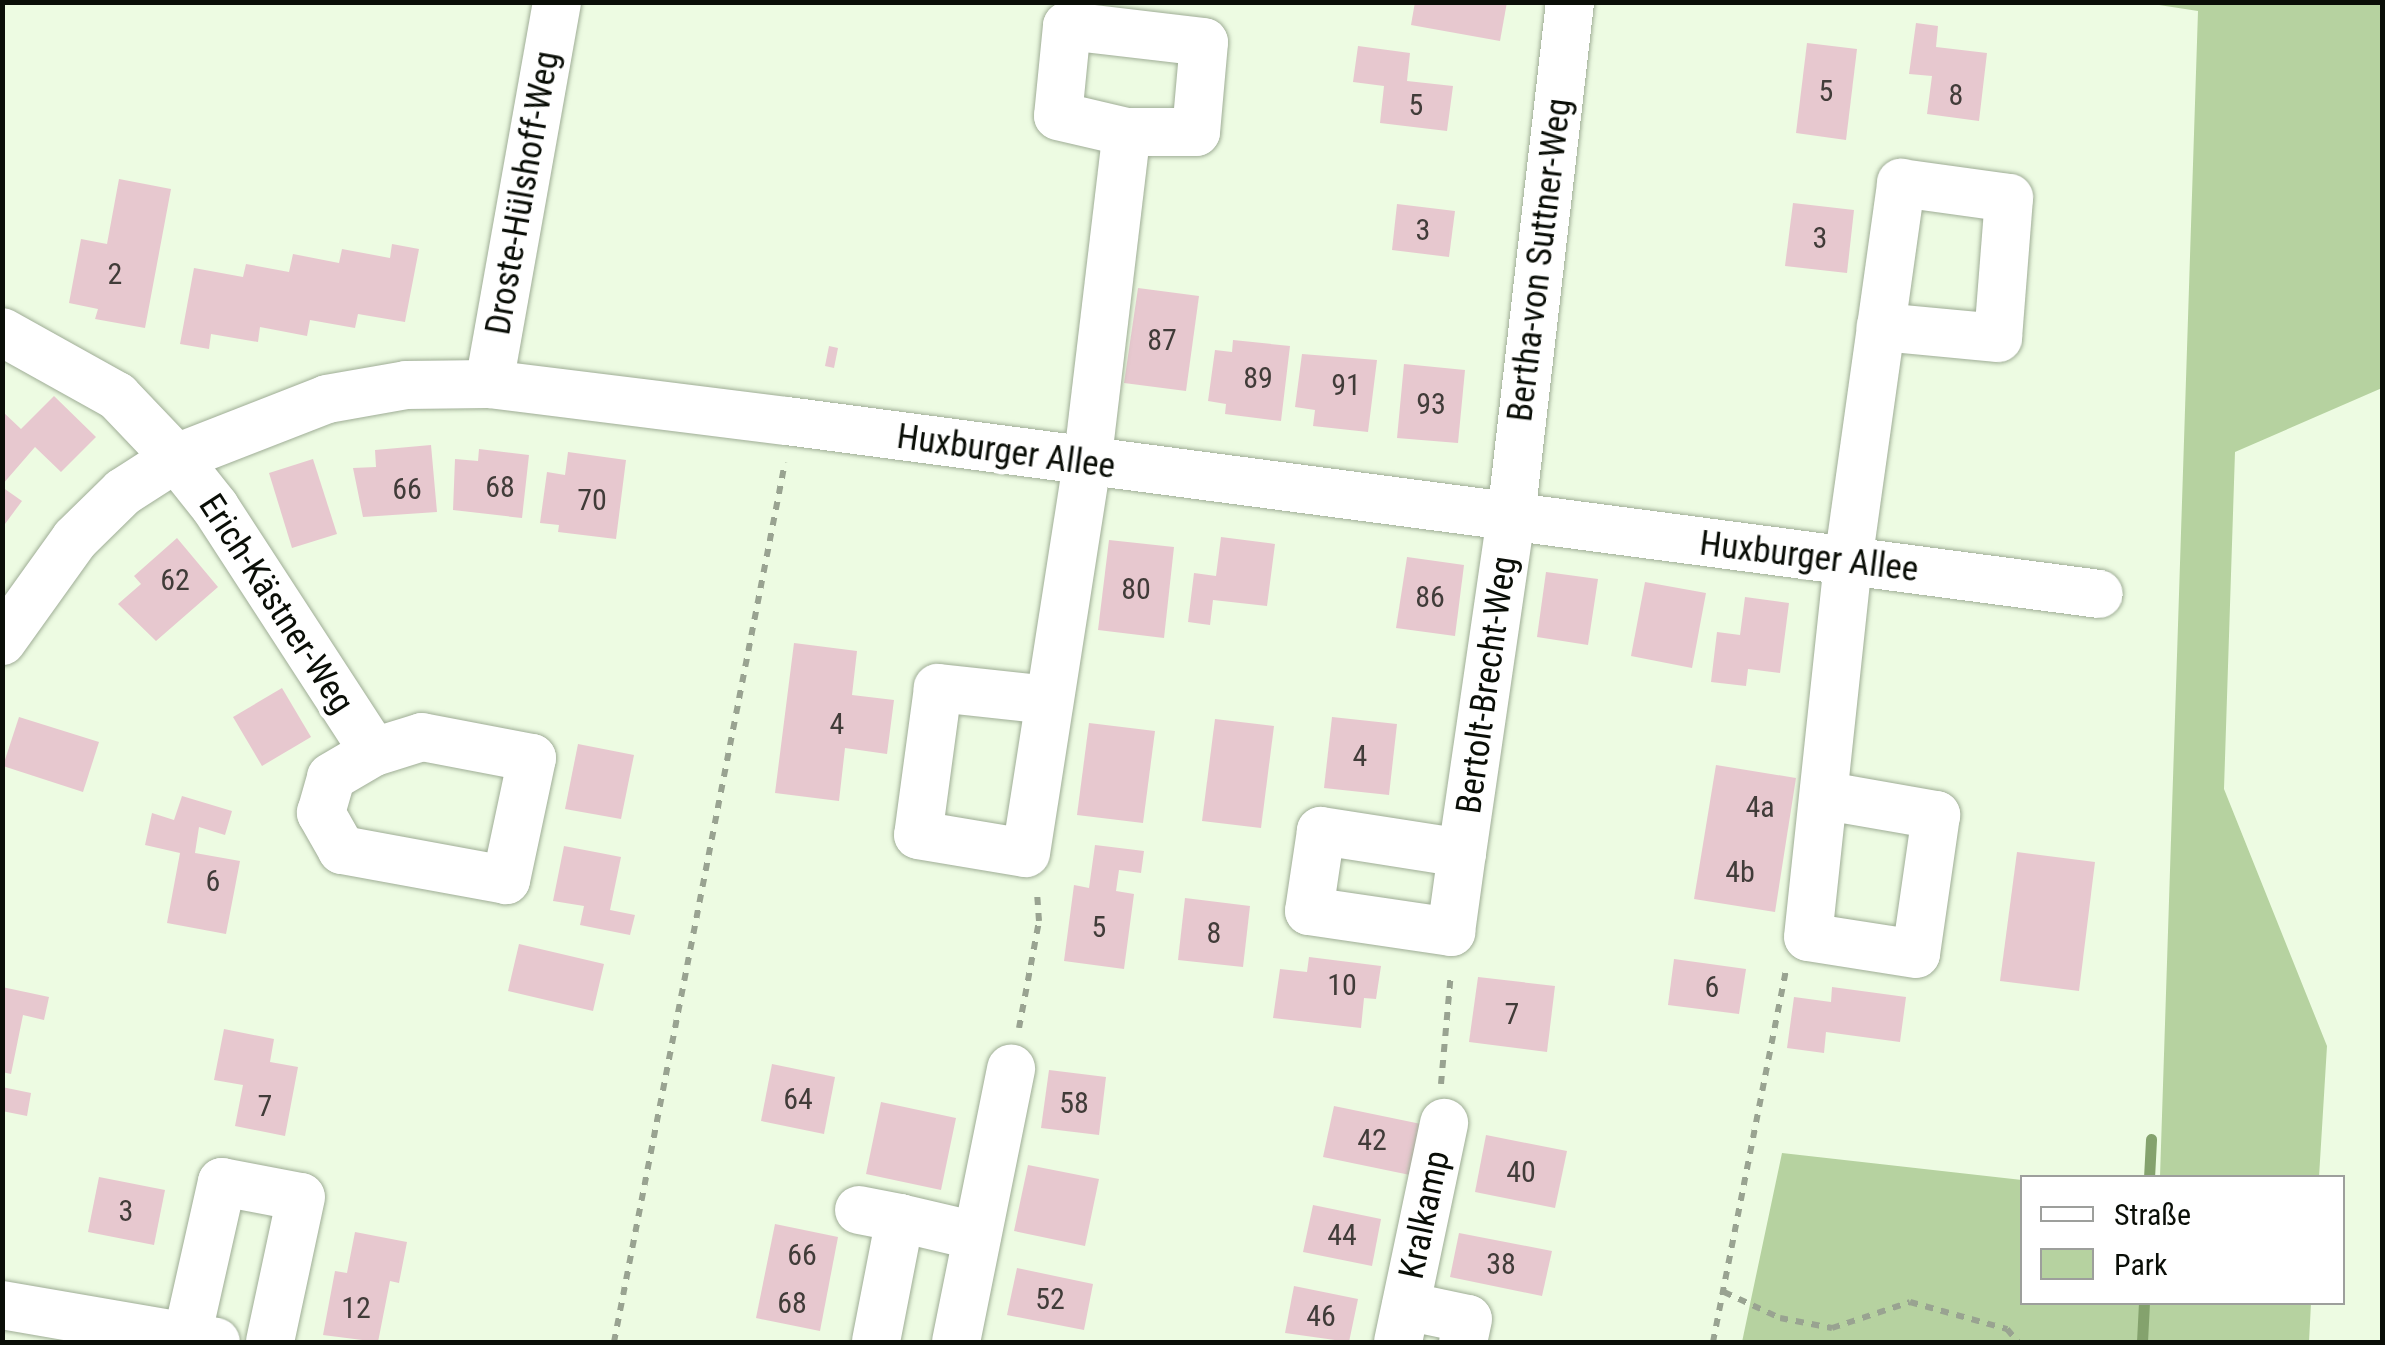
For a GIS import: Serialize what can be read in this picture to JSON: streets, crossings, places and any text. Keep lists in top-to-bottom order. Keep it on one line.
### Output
{"streets":{"street":["Droste-Hülshoff-Weg","Bertha-von Suttner-Weg","Huxburger Allee","Erich-Kästner-Weg","Bertolt-Brecht-Weg","Kralkamp"]},"crossings":[["Droste-Hülshoff-Weg","Huxburger Allee"],["Bertha-von Suttner-Weg","Huxburger Allee"],["Bertha-von Suttner-Weg","Bertolt-Brecht-Weg"],["Huxburger Allee","Erich-Kästner-Weg"],["Huxburger Allee","Bertolt-Brecht-Weg"]],"house_numbers":["5","8","5","3","3","2","87","89","91","93","68","66","70","62","80","86","4","4","4a","4b","6","5","8","10","6","7","64","58","7","42","40","3","44","66","38","52","68","12","46"],"legend":["Straße","Park"]}
